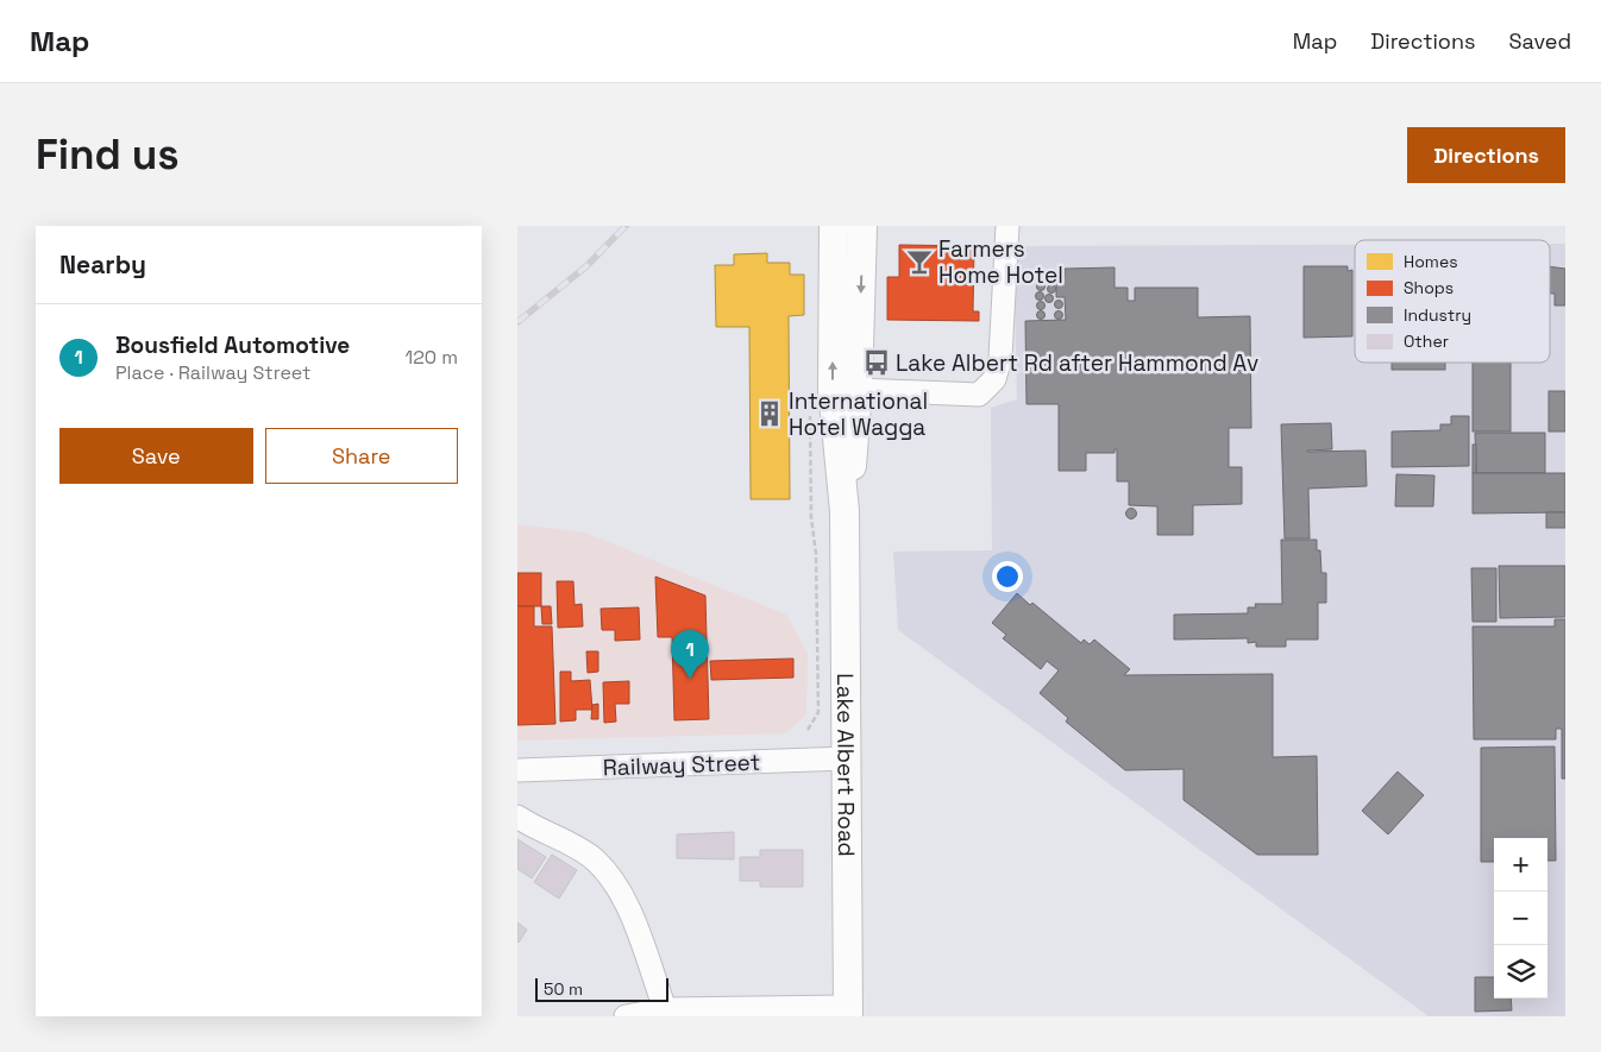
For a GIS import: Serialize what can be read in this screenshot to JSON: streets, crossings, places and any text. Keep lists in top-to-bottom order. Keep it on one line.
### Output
{"streets":{"main road":["Lake Albert Road"],"street":["Railway Street"]},"crossings":[["Railway Street","Lake Albert Road"]],"places":{"bar":["Farmers Home Hotel"],"bus stop":["Lake Albert Rd after Hammond Av"],"building":["International Hotel Wagga"]},"legend":["Homes","Shops","Industry","Other"],"scale_bar":"50 m","page":{"header":"Map","nav":["Map","Directions","Saved"],"buttons":["Directions",["Save","Share"]],"title":"Find us","heading":"Nearby","list":[{"mark":"1","name":"Bousfield Automotive","note":"Place · Railway Street","value":"120 m"}],"pins":"1","map_buttons":["+","−"],"scale":"50 m"}}
